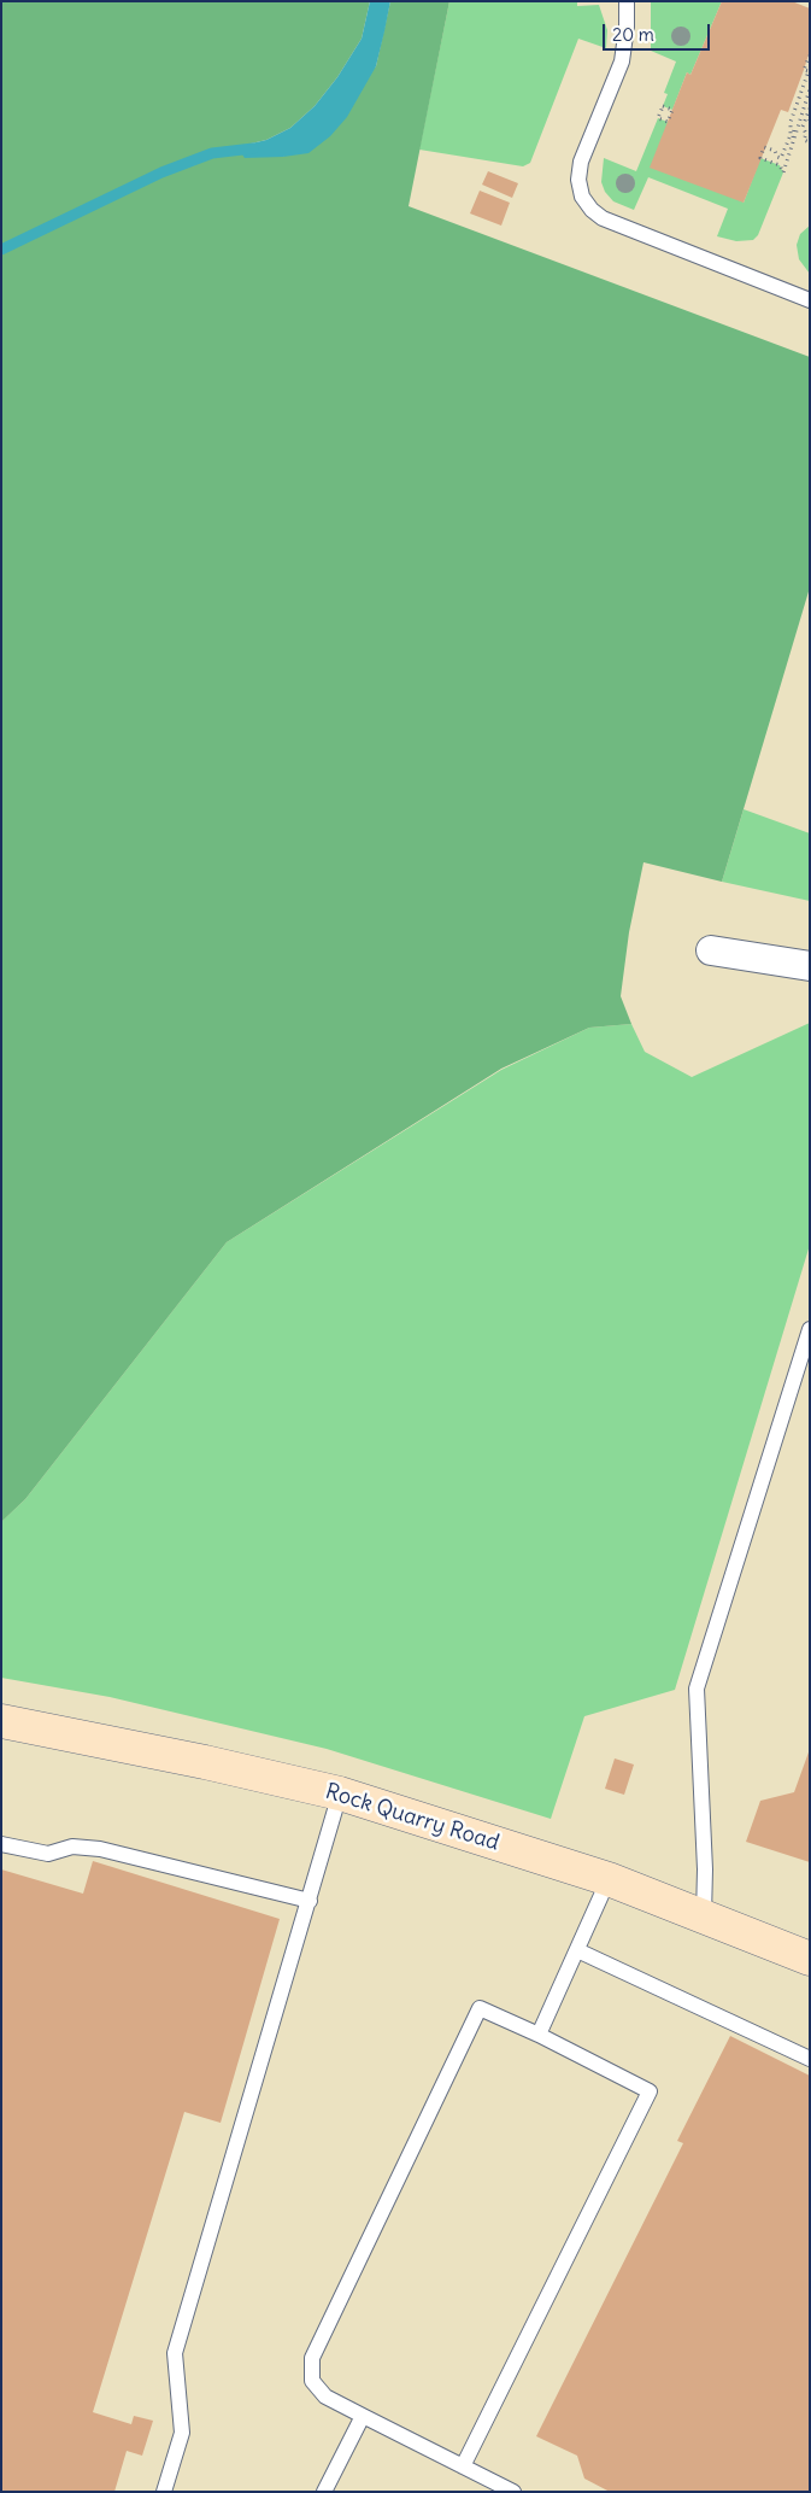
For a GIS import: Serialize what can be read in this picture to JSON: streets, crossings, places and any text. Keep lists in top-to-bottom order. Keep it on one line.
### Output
{"streets":{"street":["Rock Quarry Road"]},"scale_bar":"20 m"}
